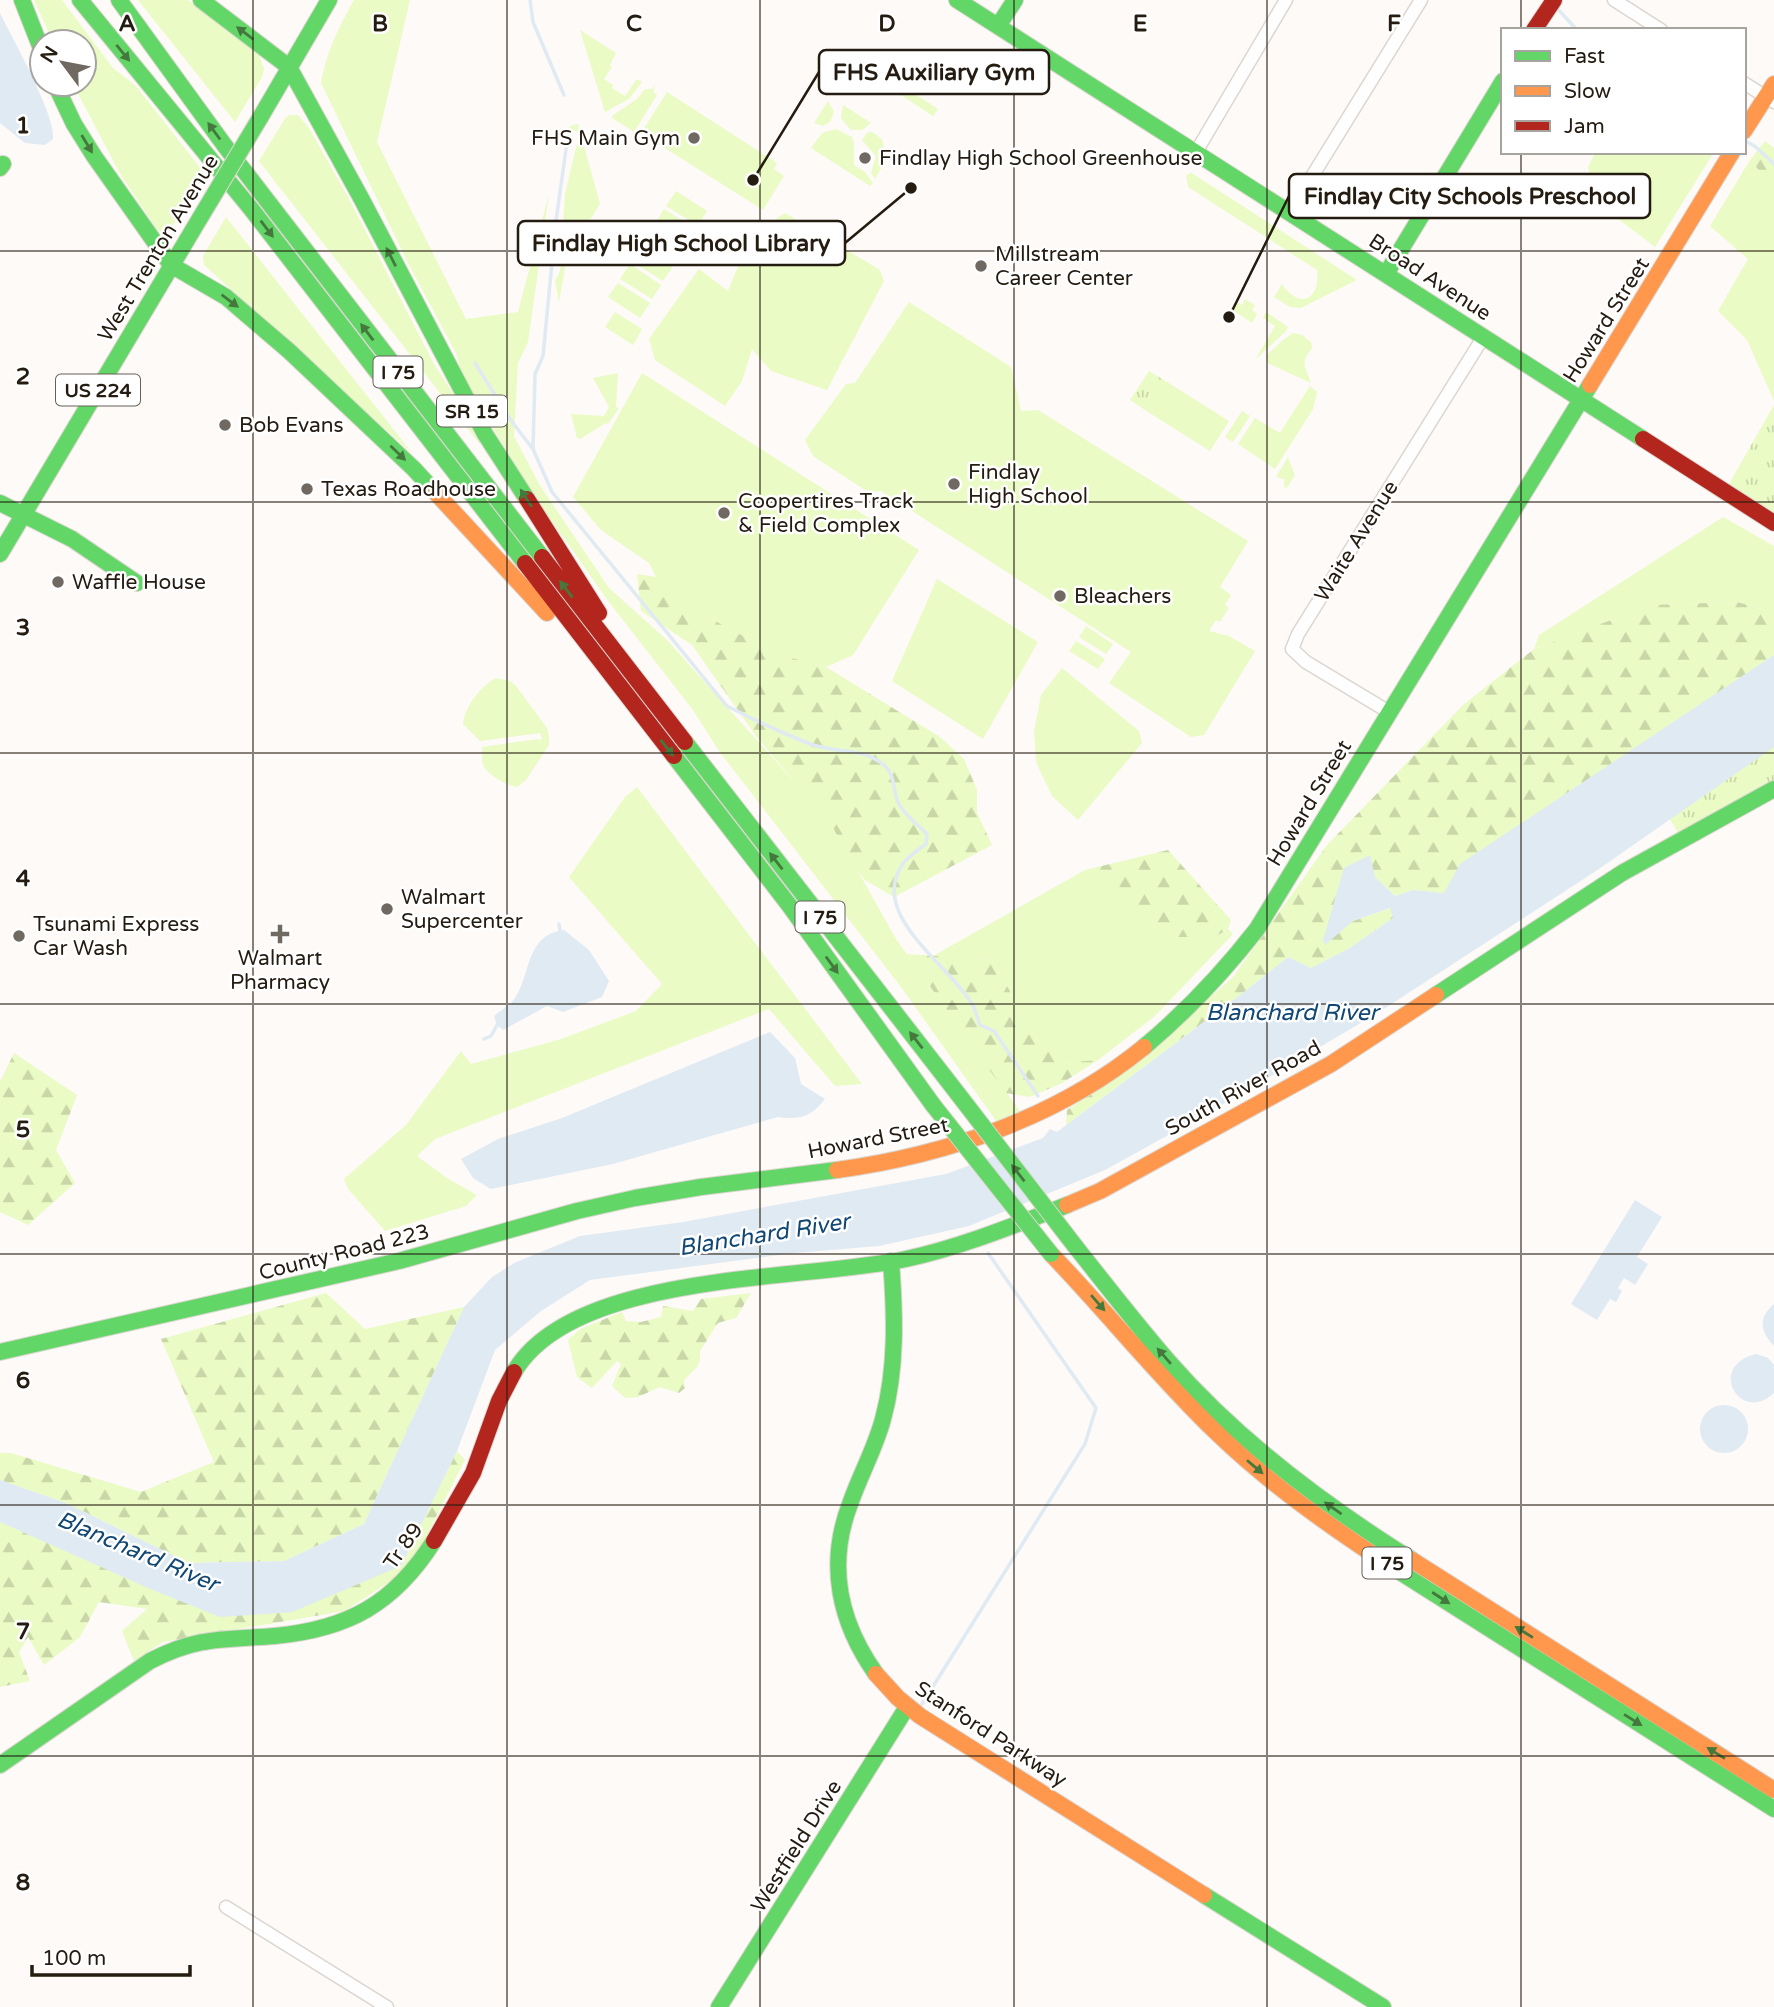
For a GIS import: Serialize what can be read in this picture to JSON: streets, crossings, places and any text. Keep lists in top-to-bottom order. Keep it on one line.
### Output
{"streets":{"main road":["West Trenton Avenue","Broad Avenue","Howard Street","I 75","US 224","SR 15","South River Road","County Road 223","Tr 89","Stanford Parkway","Westfield Drive"],"street":["Waite Avenue"]},"crossings":[["West Trenton Avenue","SR 15"],["Broad Avenue","Howard Street"],["Broad Avenue","Waite Avenue"],["Howard Street","Waite Avenue"],["Howard Street","County Road 223"],["I 75","SR 15"],["South River Road","Tr 89"],["South River Road","Stanford Parkway"],["Stanford Parkway","Westfield Drive"]],"water":["Blanchard River"],"places":{"other":["FHS Main Gym","Findlay High School Greenhouse","FHS Auxiliary Gym","Findlay High School Library","Millstream Career Center","Findlay City Schools Preschool","Bob Evans","Findlay High School","Texas Roadhouse","Coopertires Track & Field Complex","Waffle House","Bleachers","Walmart Supercenter","Tsunami Express Car Wash"],"health":["Walmart Pharmacy"]},"legend":["Fast","Slow","Jam"],"scale_bar":"100 m","north":"top left","grid":{"columns":["A","B","C","D","E","F"],"rows":["1","2","3","4","5","6","7","8"]}}
